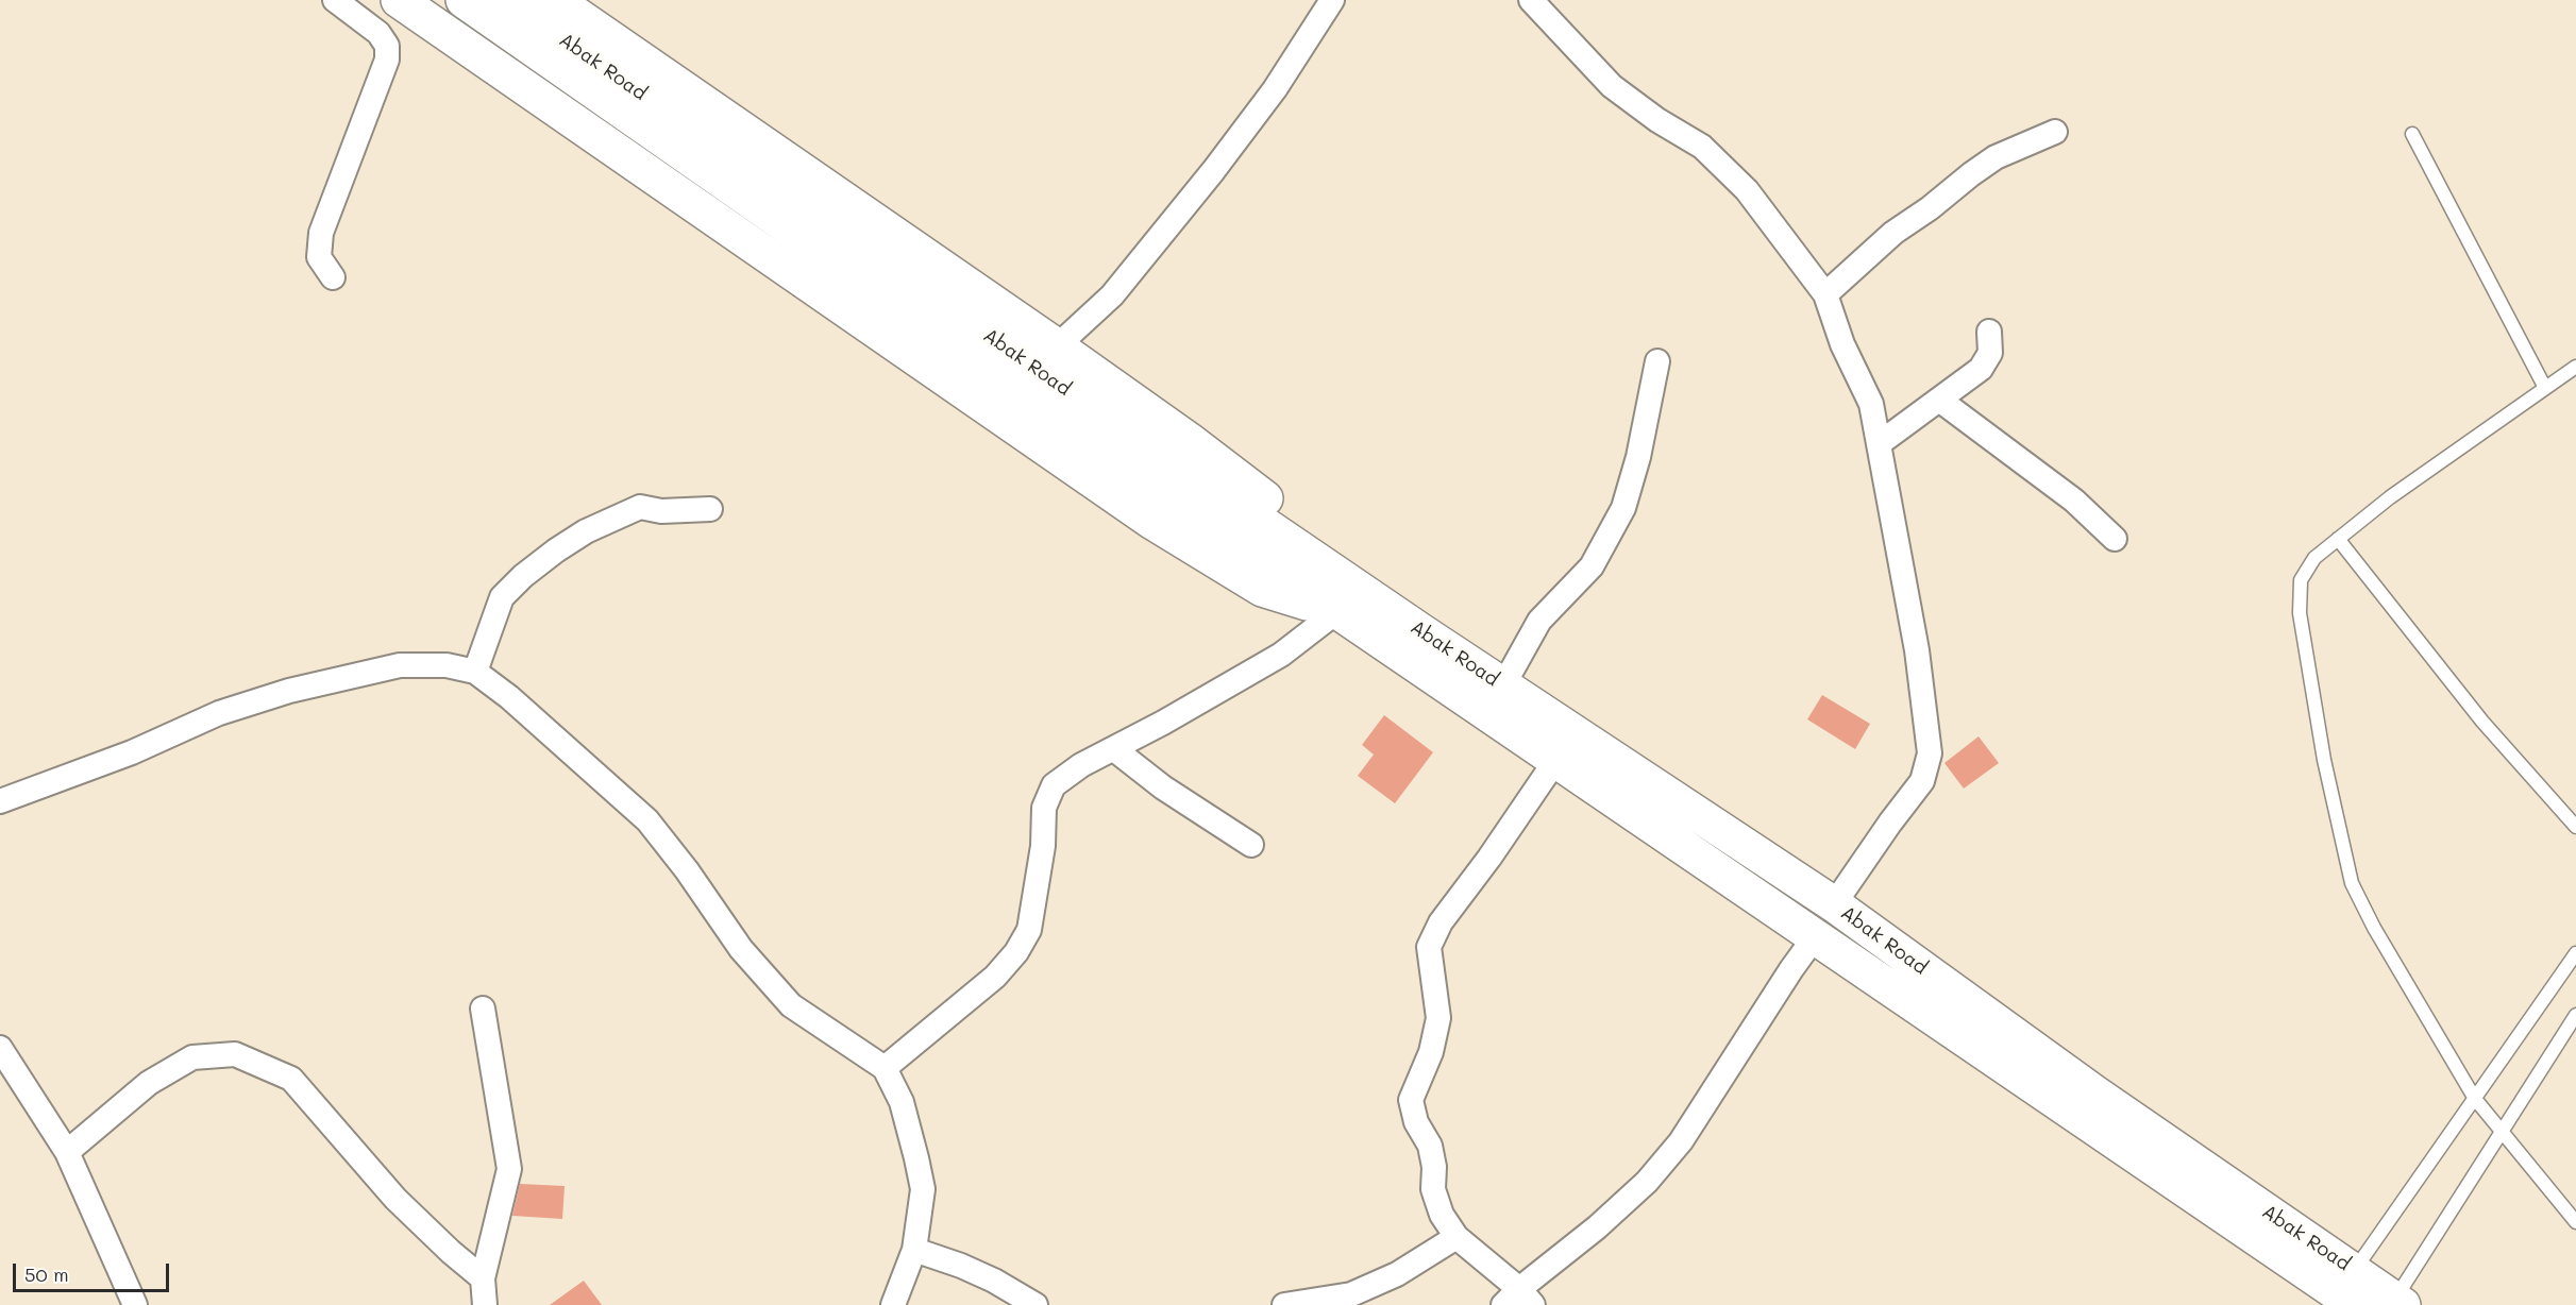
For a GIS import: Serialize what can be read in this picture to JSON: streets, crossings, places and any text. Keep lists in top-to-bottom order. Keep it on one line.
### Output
{"streets":{"highway":["Abak Road"]},"scale_bar":"50 m"}
